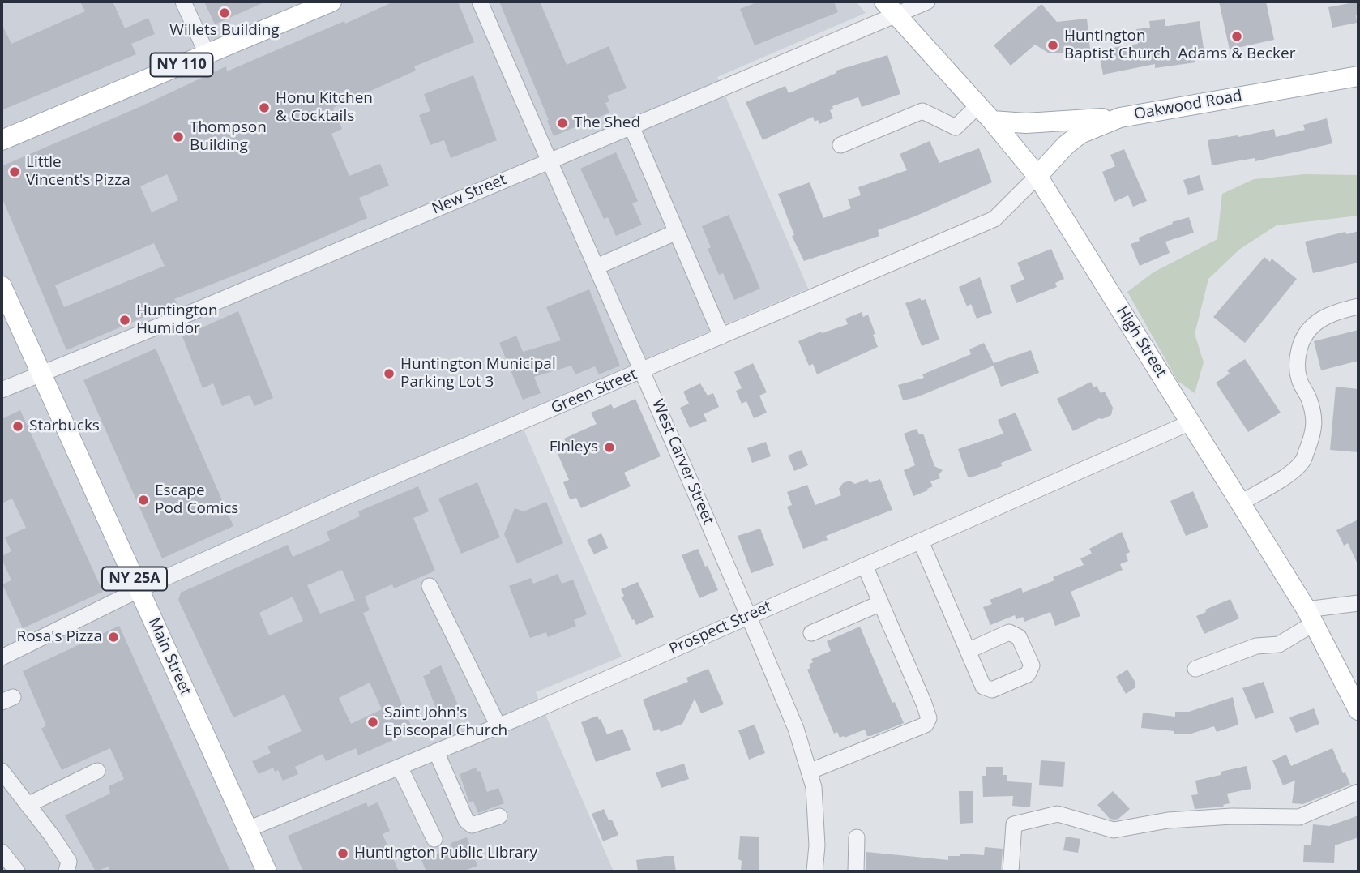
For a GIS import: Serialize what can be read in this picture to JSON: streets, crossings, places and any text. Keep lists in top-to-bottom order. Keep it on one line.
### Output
{"streets":{"main road":["NY 110","Oakwood Road","High Street","NY 25A","Main Street"],"street":["New Street","Green Street","West Carver Street","Prospect Street"]},"crossings":[["Oakwood Road","High Street"],["Oakwood Road","Green Street"],["New Street","High Street"],["New Street","West Carver Street"],["New Street","Main Street"],["High Street","Green Street"],["High Street","Prospect Street"],["Green Street","West Carver Street"],["Green Street","Main Street"],["West Carver Street","Prospect Street"],["Prospect Street","Main Street"]],"places":["Willets Building","Adams & Becker","Huntington Baptist Church","Honu Kitchen & Cocktails","The Shed","Thompson Building","Little Vincent's Pizza","Huntington Humidor","Huntington Municipal Parking Lot 3","Starbucks","Finleys","Escape Pod Comics","Rosa's Pizza","Saint John's Episcopal Church","Huntington Public Library"]}
